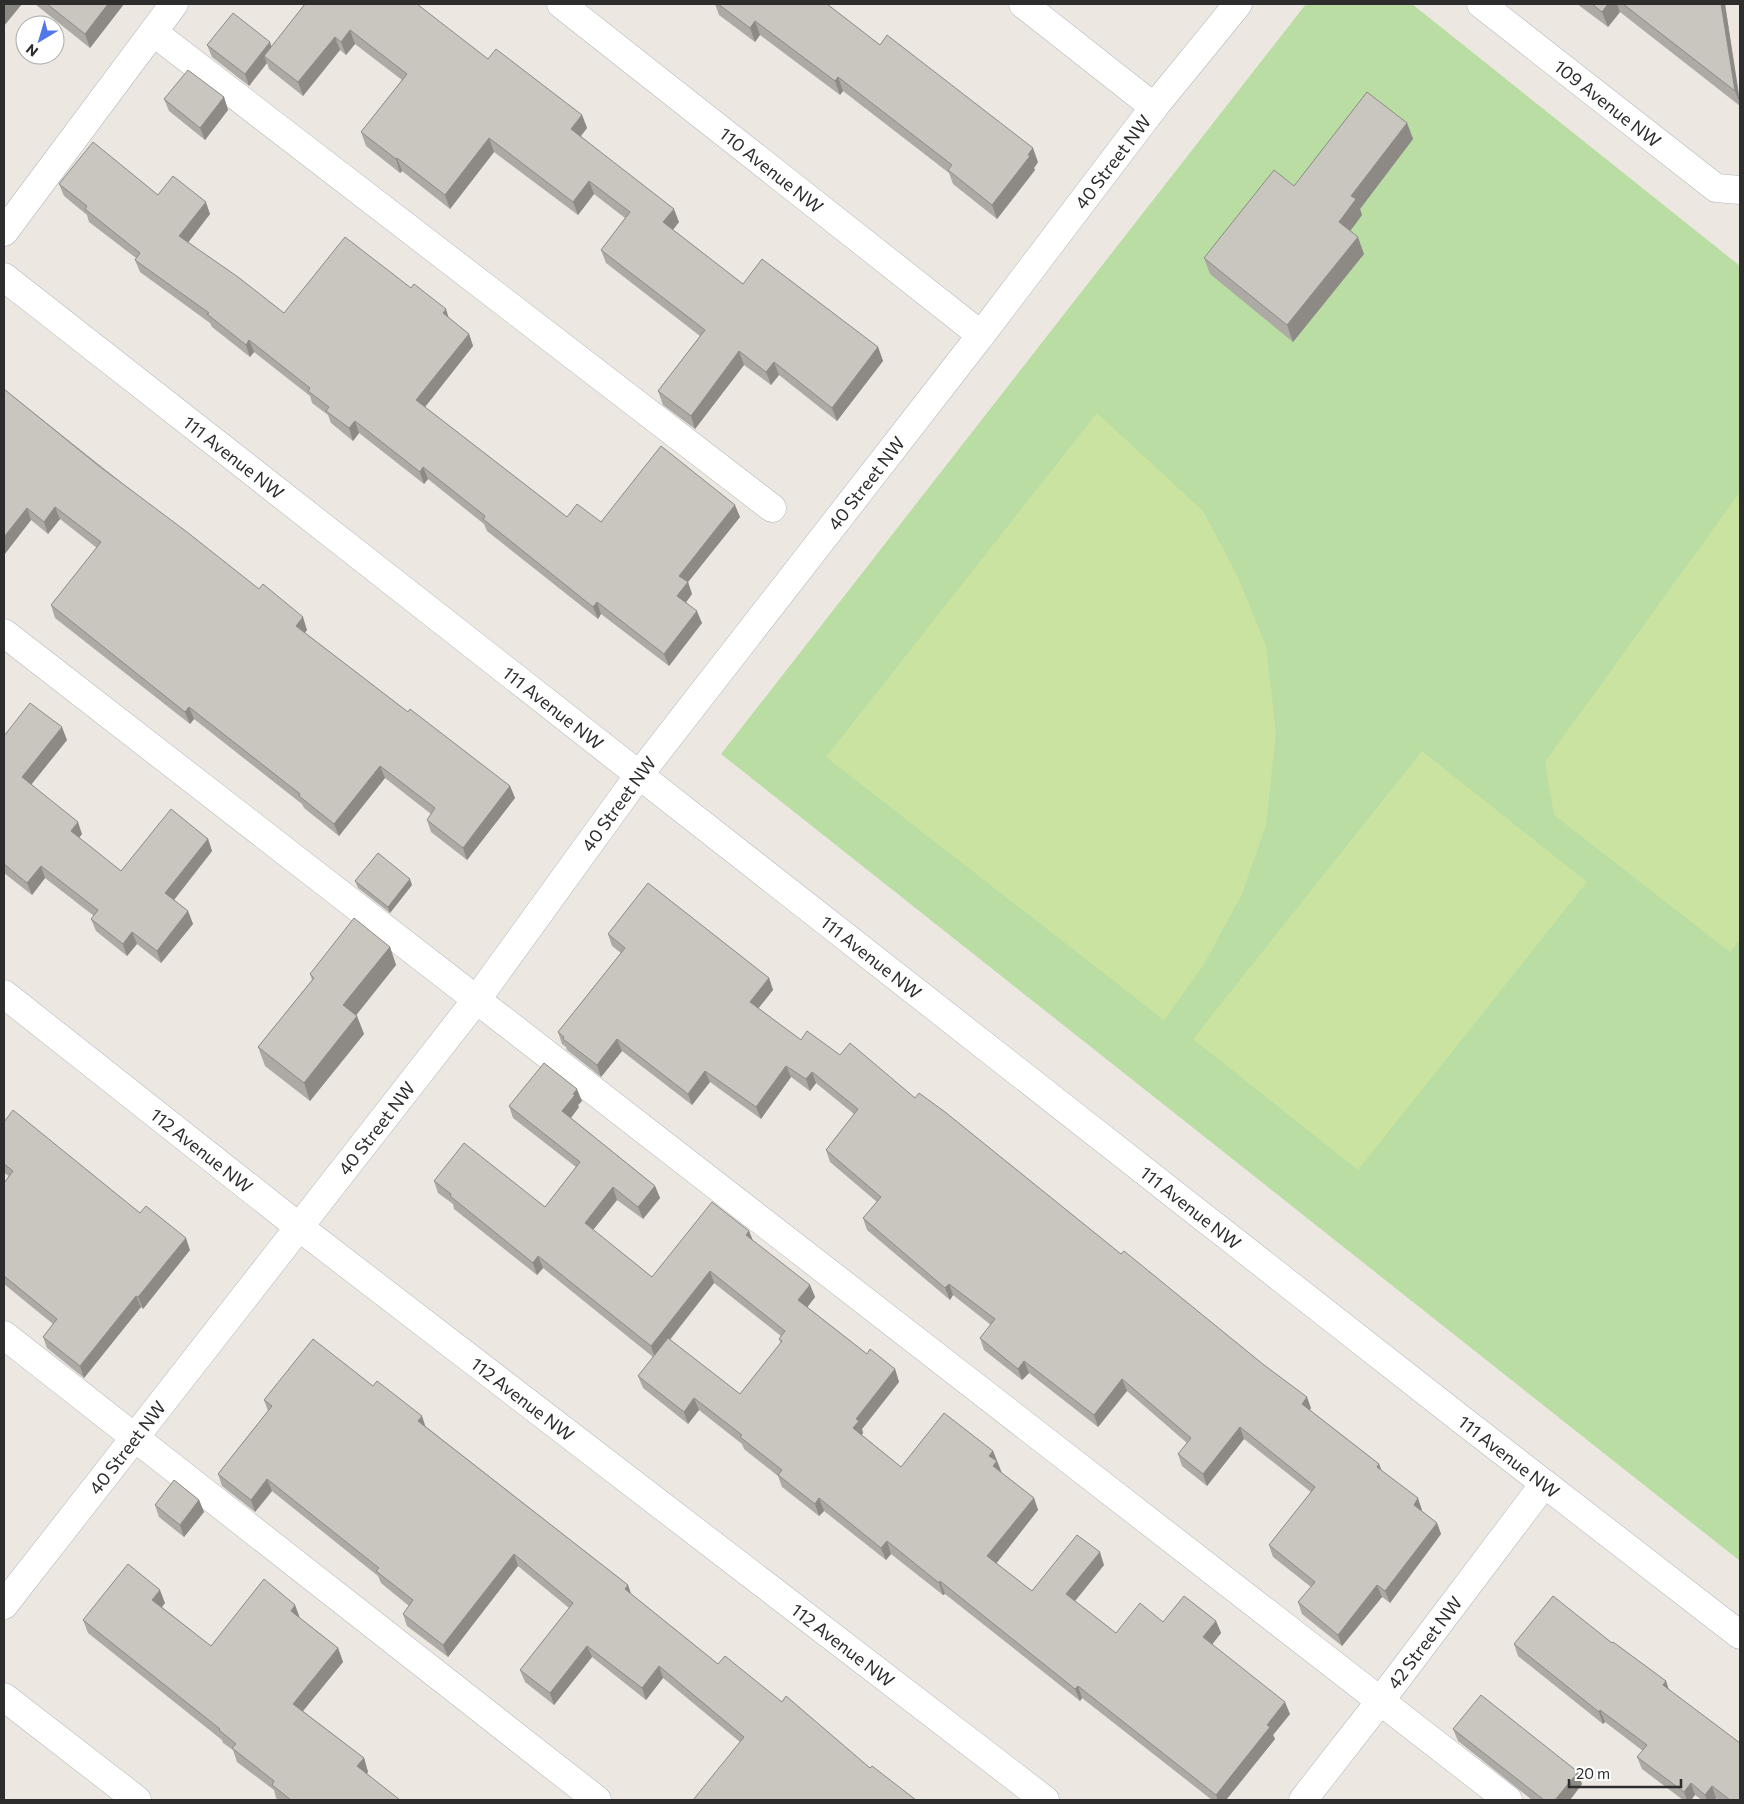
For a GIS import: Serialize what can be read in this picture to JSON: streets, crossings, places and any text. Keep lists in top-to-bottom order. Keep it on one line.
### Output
{"streets":{"street":["109 Avenue NW","40 Street NW","110 Avenue NW","111 Avenue NW","112 Avenue NW","42 Street NW"]},"crossings":[["40 Street NW","110 Avenue NW"],["40 Street NW","111 Avenue NW"],["40 Street NW","112 Avenue NW"],["111 Avenue NW","42 Street NW"]],"scale_bar":"20 m","north":"bottom left"}
